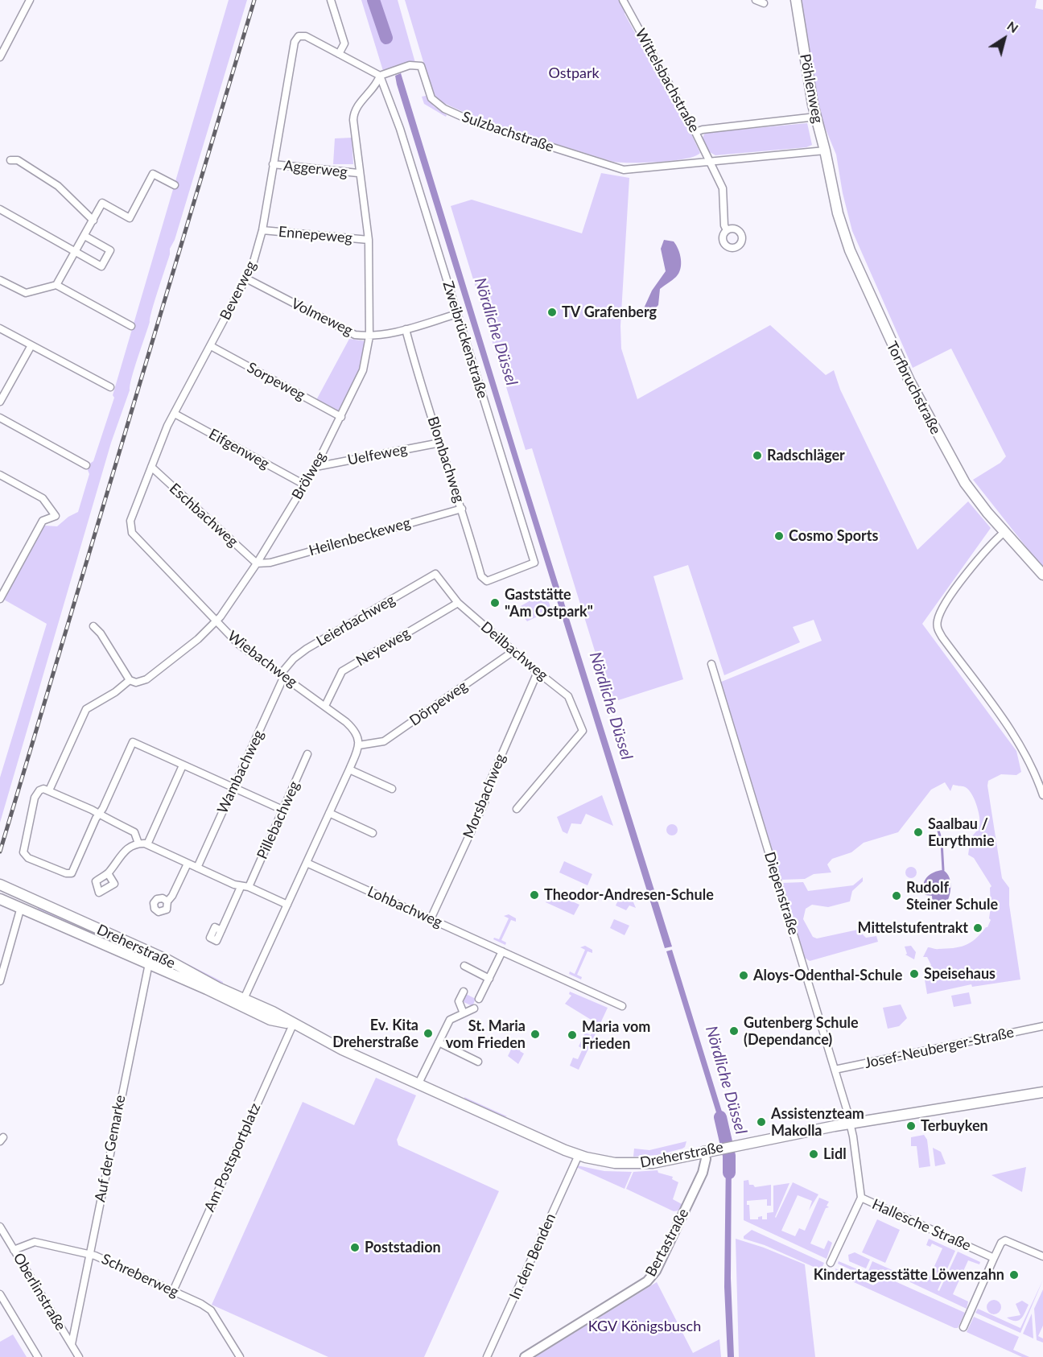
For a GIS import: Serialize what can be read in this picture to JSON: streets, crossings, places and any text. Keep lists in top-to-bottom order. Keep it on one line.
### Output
{"streets":{"main road":["Pöhlenweg","Torfbruchstraße","Dreherstraße","Auf der Gemarke"],"street":["Wittelsbachstraße","Sulzbachstraße","Aggerweg","Ennepeweg","Beverweg","Volmeweg","Zweibrückenstraße","Sorpeweg","Eifgenweg","Uelfeweg","Blombachweg","Brölweg","Eschbachweg","Heilenbeckeweg","Leierbachweg","Neyeweg","Deilbachweg","Wiebachweg","Dörpeweg","Wambachweg","Morsbachweg","Pillebachweg","Diepenstraße","Lohbachweg","Josef-Neuberger-Straße","Am Postsportplatz","Hallesche Straße","Bertastraße","In den Benden","Schreberweg","Oberlinstraße"]},"crossings":[["Wittelsbachstraße","Sulzbachstraße"],["Pöhlenweg","Sulzbachstraße"],["Pöhlenweg","Torfbruchstraße"],["Sulzbachstraße","Zweibrückenstraße"],["Sulzbachstraße","Brölweg"],["Aggerweg","Beverweg"],["Aggerweg","Brölweg"],["Ennepeweg","Beverweg"],["Ennepeweg","Brölweg"],["Beverweg","Volmeweg"],["Beverweg","Sorpeweg"],["Beverweg","Eifgenweg"],["Beverweg","Eschbachweg"],["Beverweg","Wiebachweg"],["Volmeweg","Zweibrückenstraße"],["Volmeweg","Blombachweg"],["Volmeweg","Brölweg"],["Zweibrückenstraße","Blombachweg"],["Zweibrückenstraße","Brölweg"],["Sorpeweg","Brölweg"],["Eifgenweg","Brölweg"],["Uelfeweg","Blombachweg"],["Uelfeweg","Brölweg"],["Blombachweg","Heilenbeckeweg"],["Brölweg","Eschbachweg"],["Brölweg","Heilenbeckeweg"],["Brölweg","Wiebachweg"],["Eschbachweg","Heilenbeckeweg"],["Leierbachweg","Deilbachweg"],["Leierbachweg","Wiebachweg"],["Leierbachweg","Wambachweg"],["Neyeweg","Deilbachweg"],["Neyeweg","Wiebachweg"],["Deilbachweg","Dörpeweg"],["Deilbachweg","Morsbachweg"],["Wiebachweg","Dörpeweg"],["Wiebachweg","Wambachweg"],["Morsbachweg","Lohbachweg"],["Diepenstraße","Dreherstraße"],["Diepenstraße","Josef-Neuberger-Straße"],["Diepenstraße","Hallesche Straße"],["Dreherstraße","Auf der Gemarke"],["Dreherstraße","Am Postsportplatz"],["Dreherstraße","Hallesche Straße"],["Dreherstraße","Bertastraße"],["Dreherstraße","In den Benden"],["Auf der Gemarke","Schreberweg"],["Auf der Gemarke","Oberlinstraße"],["Am Postsportplatz","Schreberweg"],["Schreberweg","Oberlinstraße"]],"water":["Nördliche Düssel"],"parks":["Ostpark","KGV Königsbusch"],"places":["TV Grafenberg","Radschläger","Cosmo Sports","Gaststätte \"Am Ostpark\"","Saalbau / Eurythmie","Theodor-Andresen-Schule","Rudolf Steiner Schule","Mittelstufentrakt","Speisehaus","Aloys-Odenthal-Schule","Gutenberg Schule (Dependance)","Ev. Kita Dreherstraße","St. Maria vom Frieden","Maria vom Frieden","Assistenzteam Makolla","Terbuyken","Lidl","Poststadion","Kindertagesstätte Löwenzahn"],"north":"top right"}
